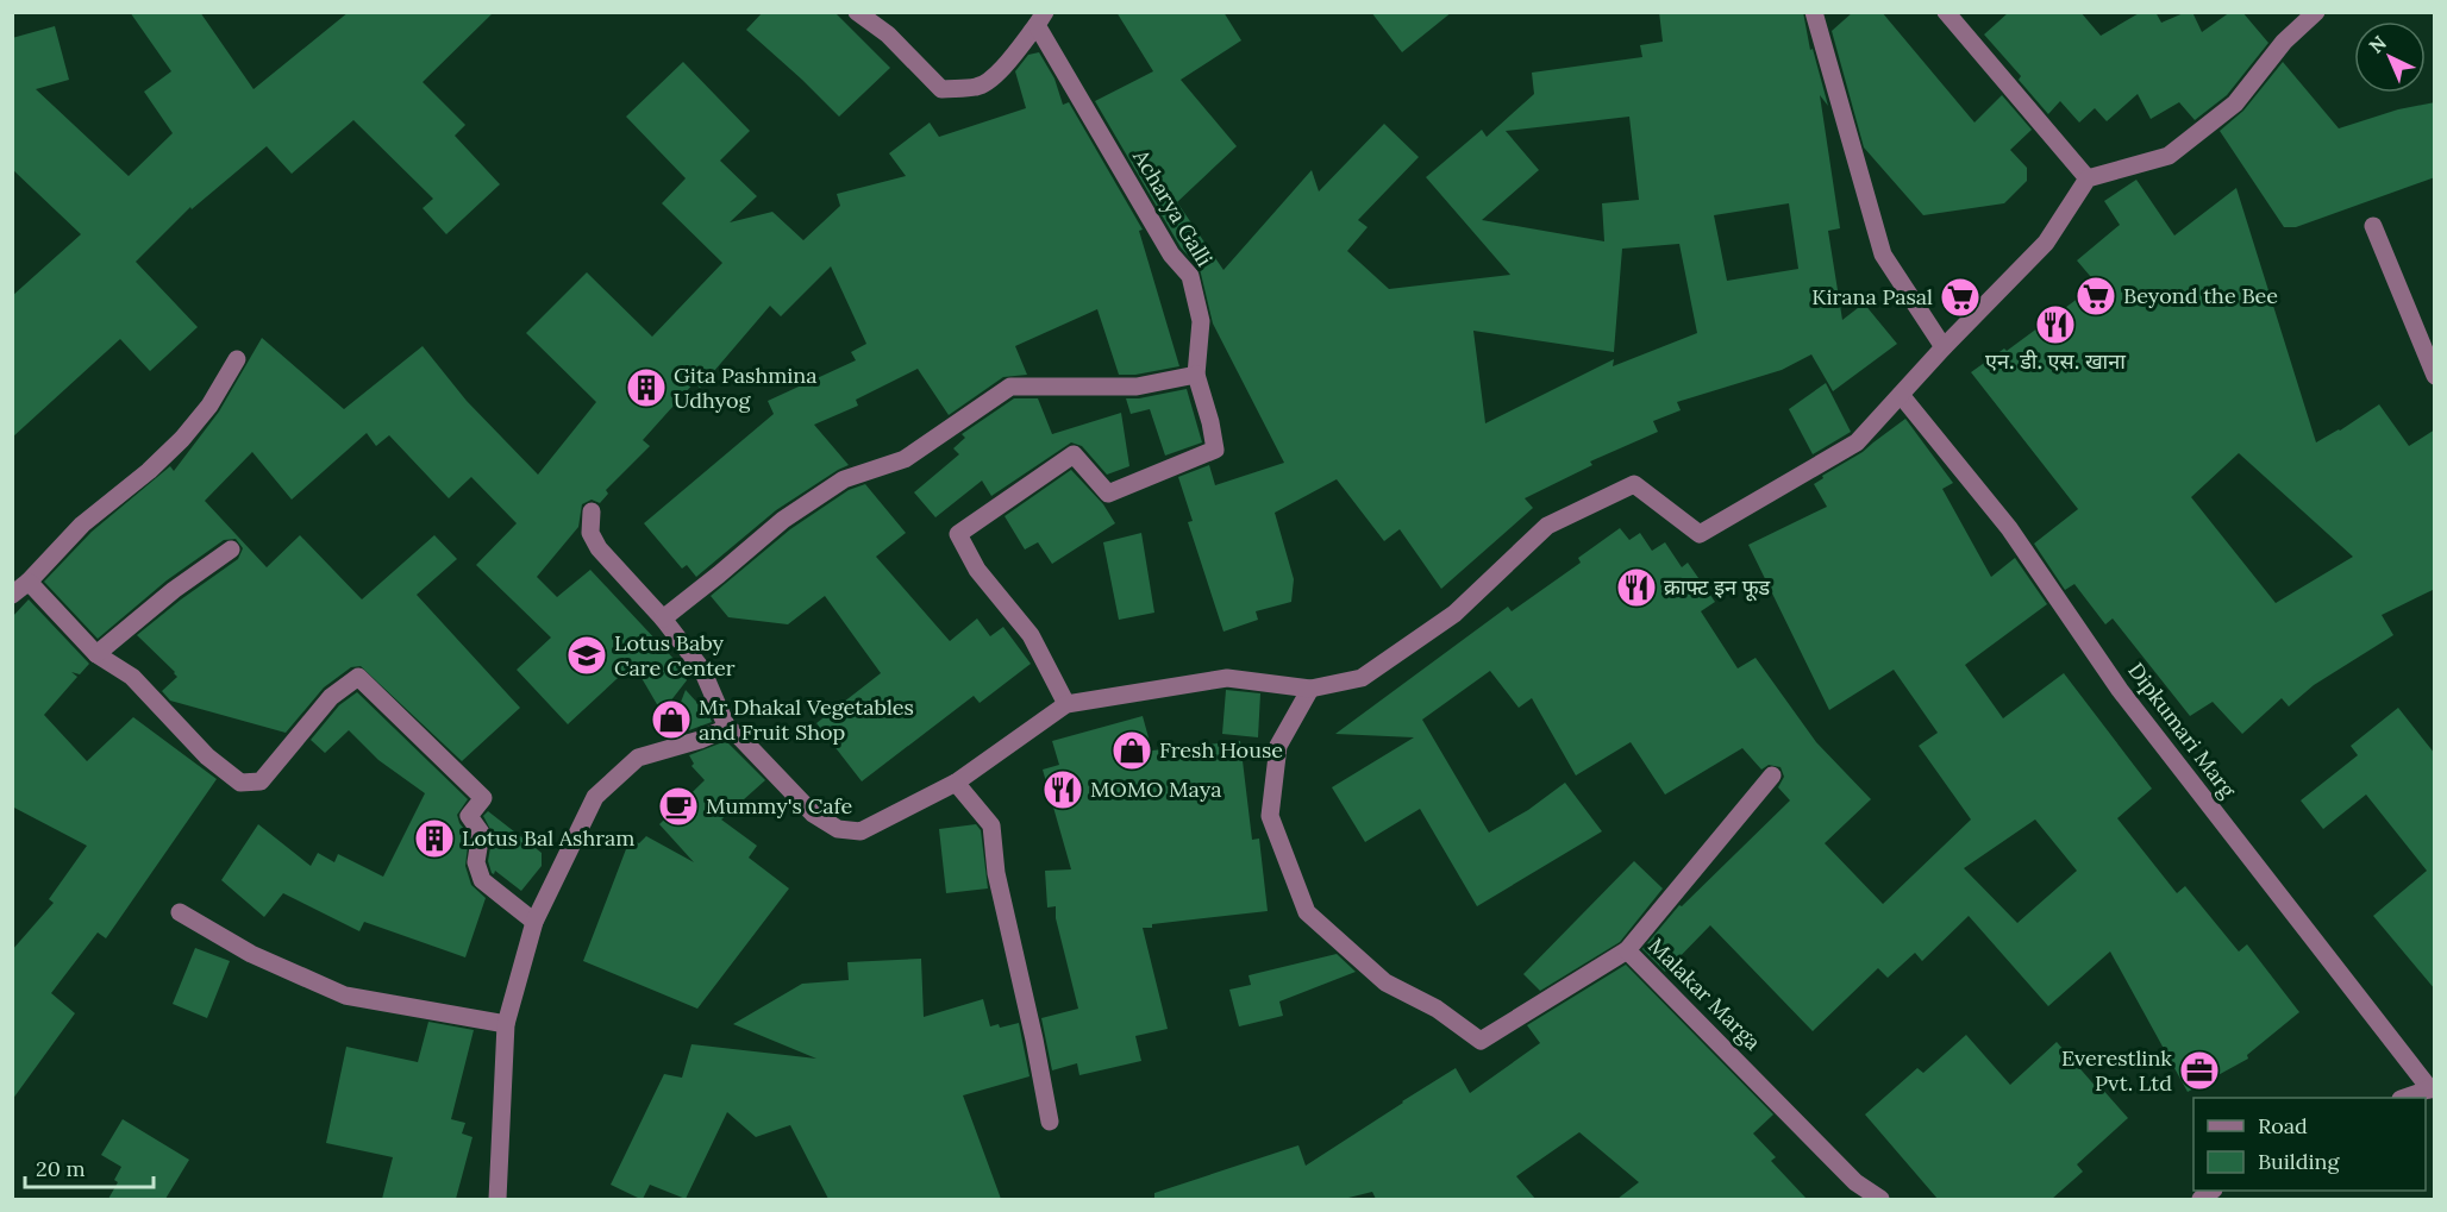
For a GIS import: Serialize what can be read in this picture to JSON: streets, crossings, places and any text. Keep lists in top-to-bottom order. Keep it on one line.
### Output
{"streets":{"street":["Acharya Galli","Dipkumari Marg","Malakar Marga"]},"places":{"supermarket":["Beyond the Bee","Kirana Pasal"],"restaurant":["एन. डी. एस. खाना","क्राफ्ट इन फूड","MOMO Maya"],"building":["Gita Pashmina Udhyog","Lotus Bal Ashram"],"school or university":["Lotus Baby Care Center"],"shop":["Mr Dhakal Vegetables and Fruit Shop","Fresh House"],"cafe":["Mummy's Cafe"],"office":["Everestlink Pvt. Ltd"]},"legend":["Road","Building"],"scale_bar":"20 m","north":"top left"}
